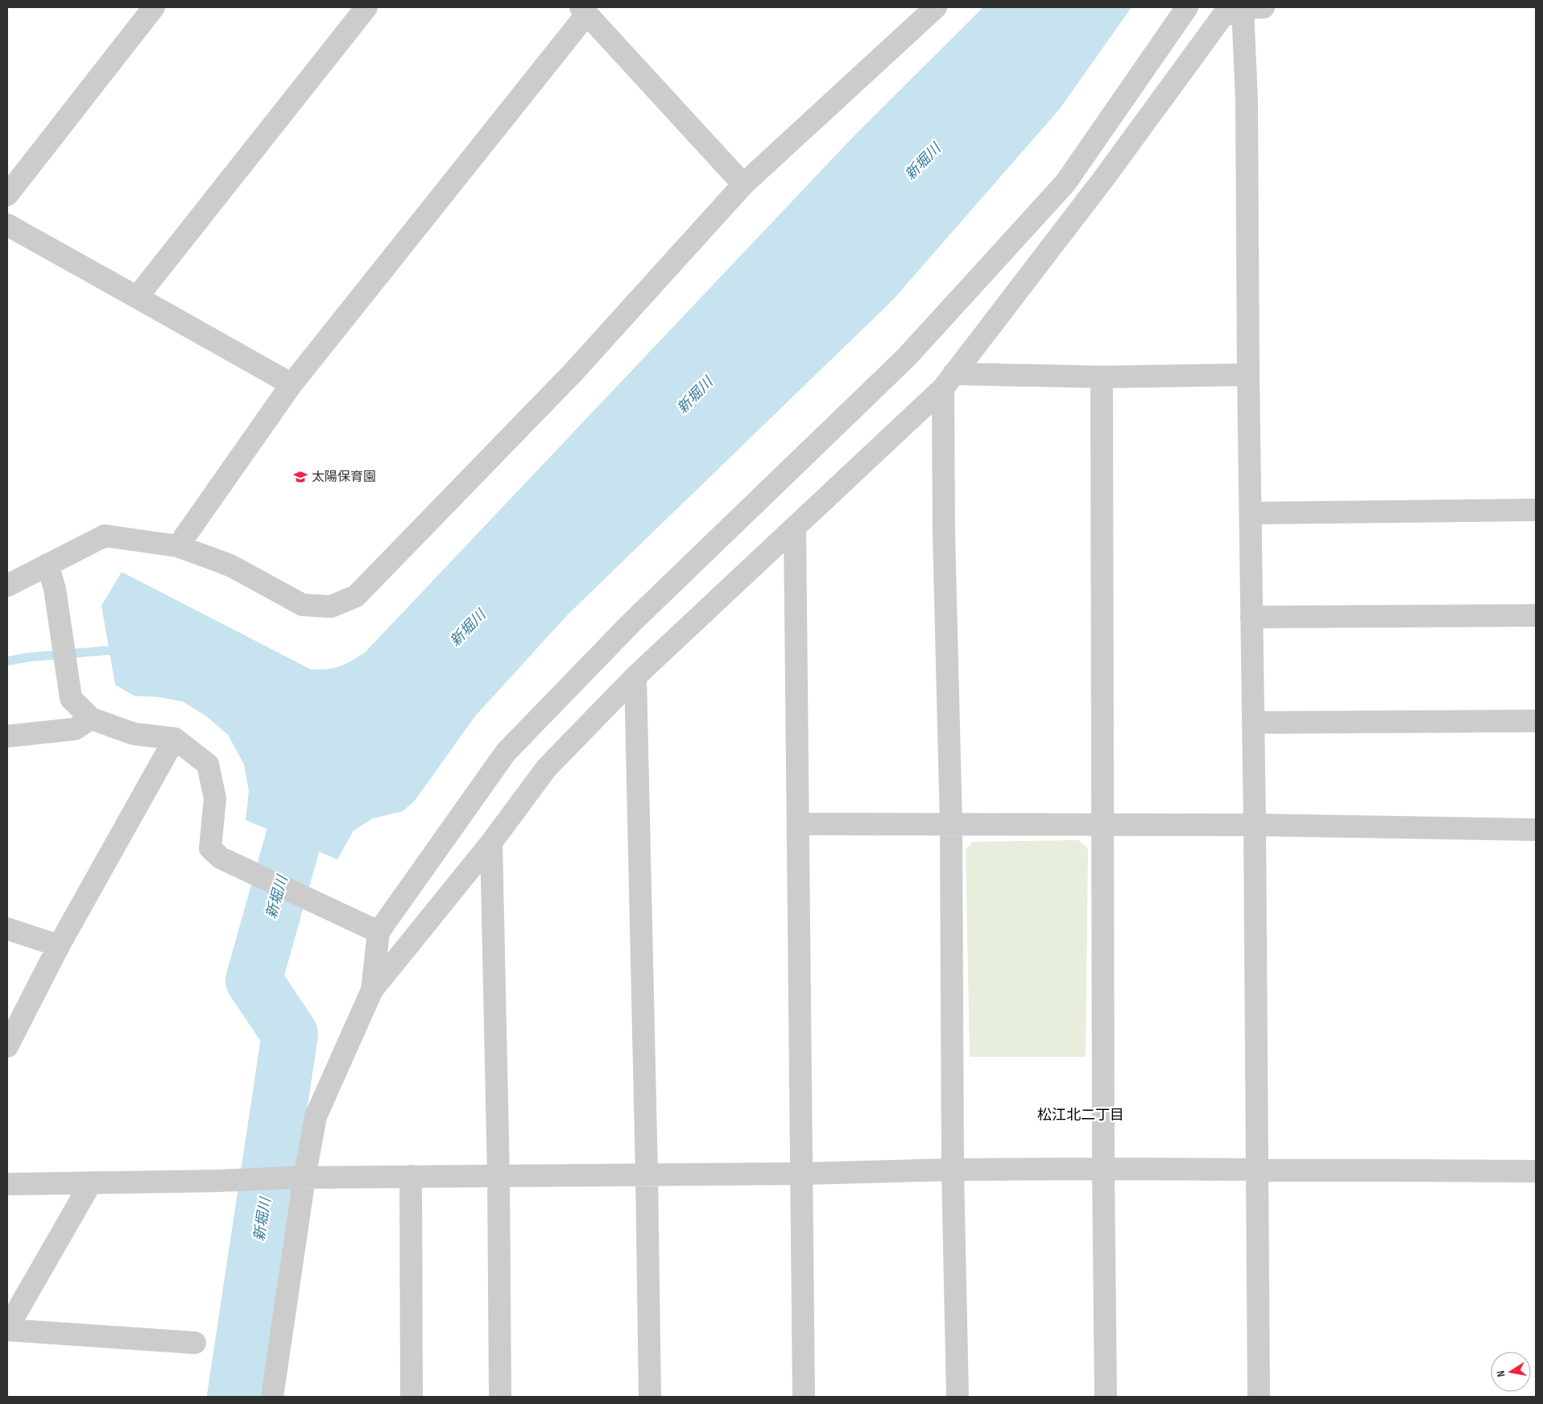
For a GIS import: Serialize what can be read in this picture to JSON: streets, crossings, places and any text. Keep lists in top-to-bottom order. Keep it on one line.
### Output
{"districts":["松江北二丁目"],"water":["新堀川"],"places":{"school or university":["太陽保育園"]},"north":"left"}
